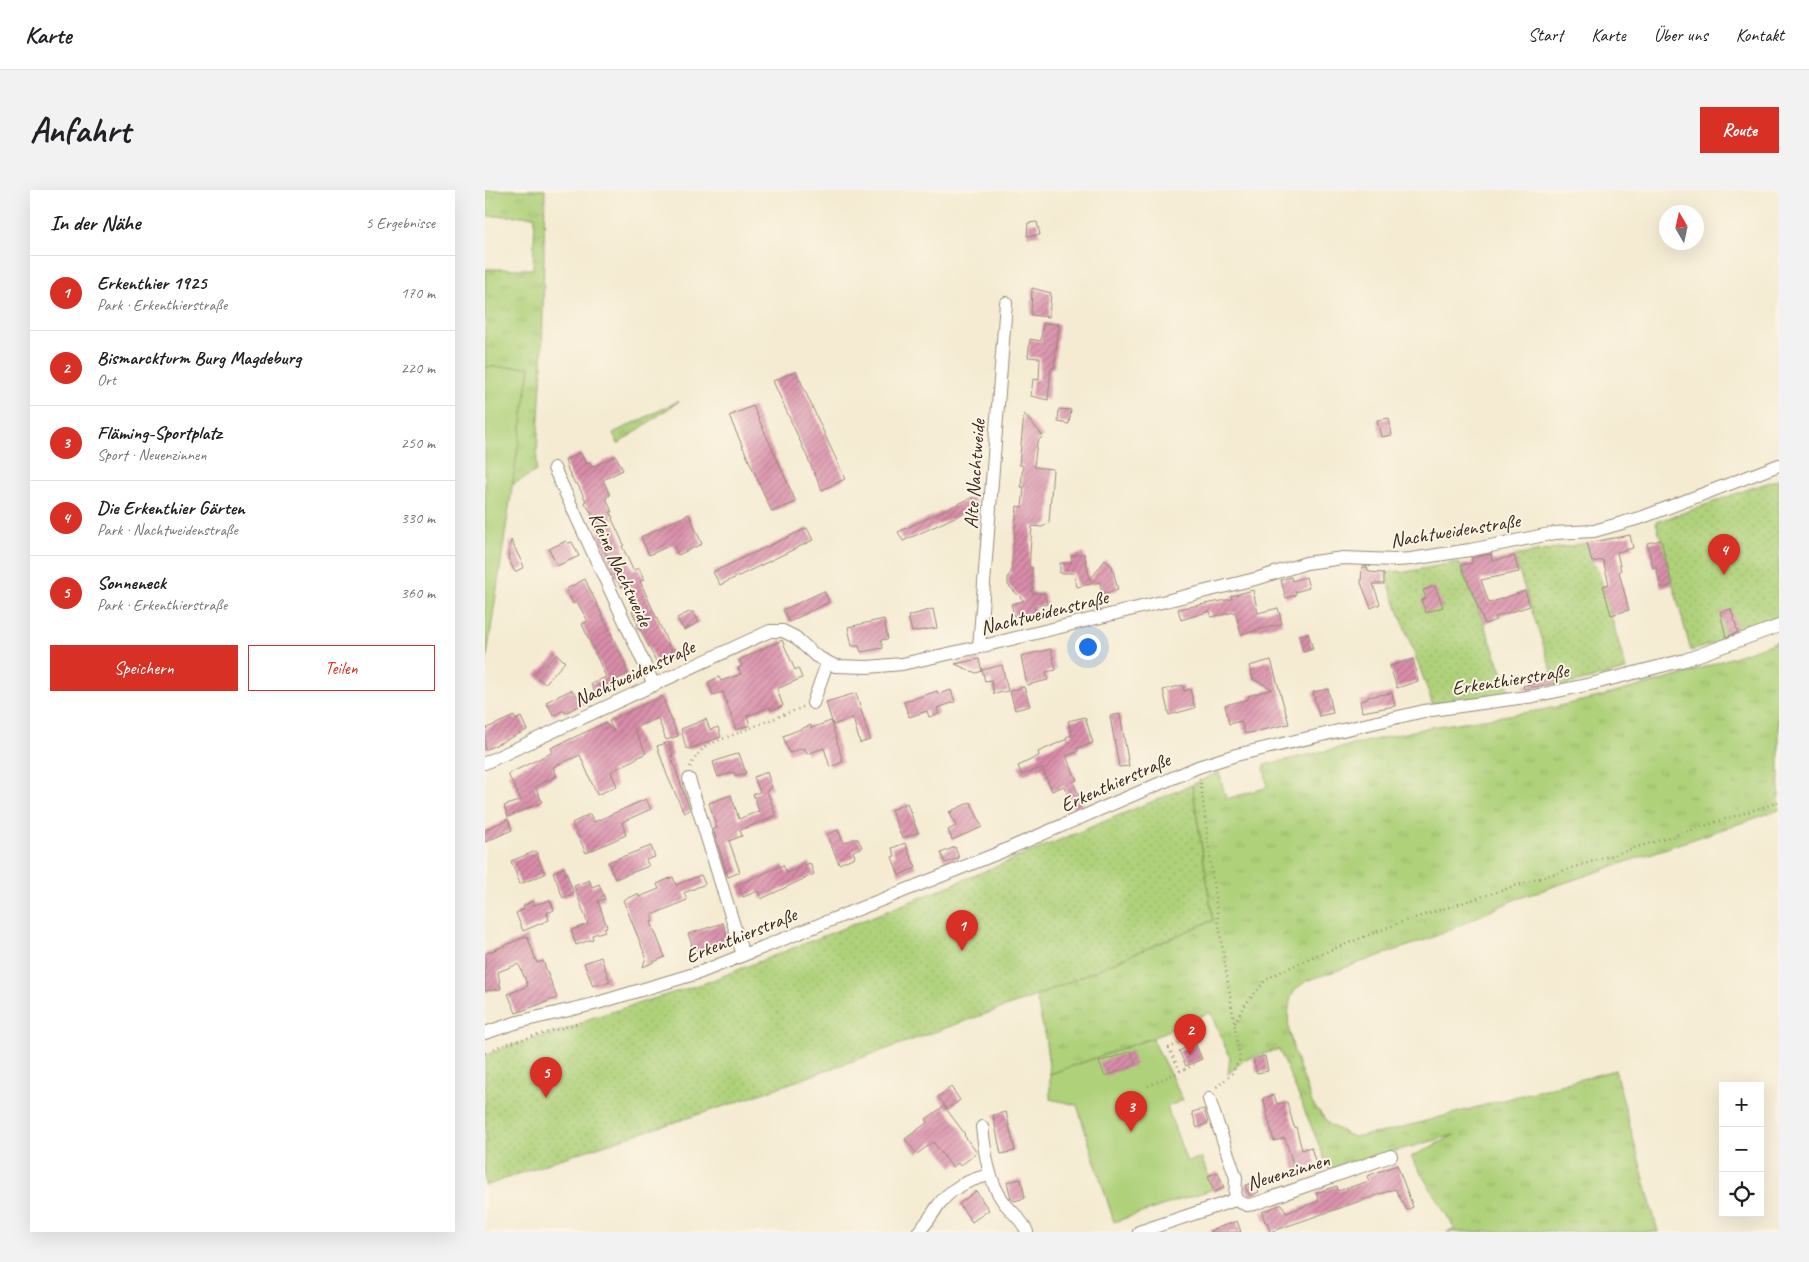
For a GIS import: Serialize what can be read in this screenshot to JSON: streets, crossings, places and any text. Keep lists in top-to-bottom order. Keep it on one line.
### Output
{"streets":{"street":["Alte Nachtweide","Nachtweidenstraße","Kleine Nachtweide","Erkenthierstraße","Neuenzinnen"]},"crossings":[["Alte Nachtweide","Nachtweidenstraße"],["Nachtweidenstraße","Kleine Nachtweide"]],"north":"top","page":{"header":"Karte","nav":["Start","Karte","Über uns","Kontakt"],"buttons":["Route",["Speichern","Teilen"]],"title":"Anfahrt","heading":["In der Nähe","5 Ergebnisse"],"list":[{"mark":"1","name":"Erkenthier 1925","note":"Park · Erkenthierstraße","value":"170 m"},{"mark":"2","name":"Bismarckturm Burg Magdeburg","note":"Ort","value":"220 m"},{"mark":"3","name":"Fläming-Sportplatz","note":"Sport · Neuenzinnen","value":"250 m"},{"mark":"4","name":"Die Erkenthier Gärten","note":"Park · Nachtweidenstraße","value":"330 m"},{"mark":"5","name":"Sonneneck","note":"Park · Erkenthierstraße","value":"360 m"}],"pins":["4","1","2","5","3"],"map_buttons":["+","−"]}}
